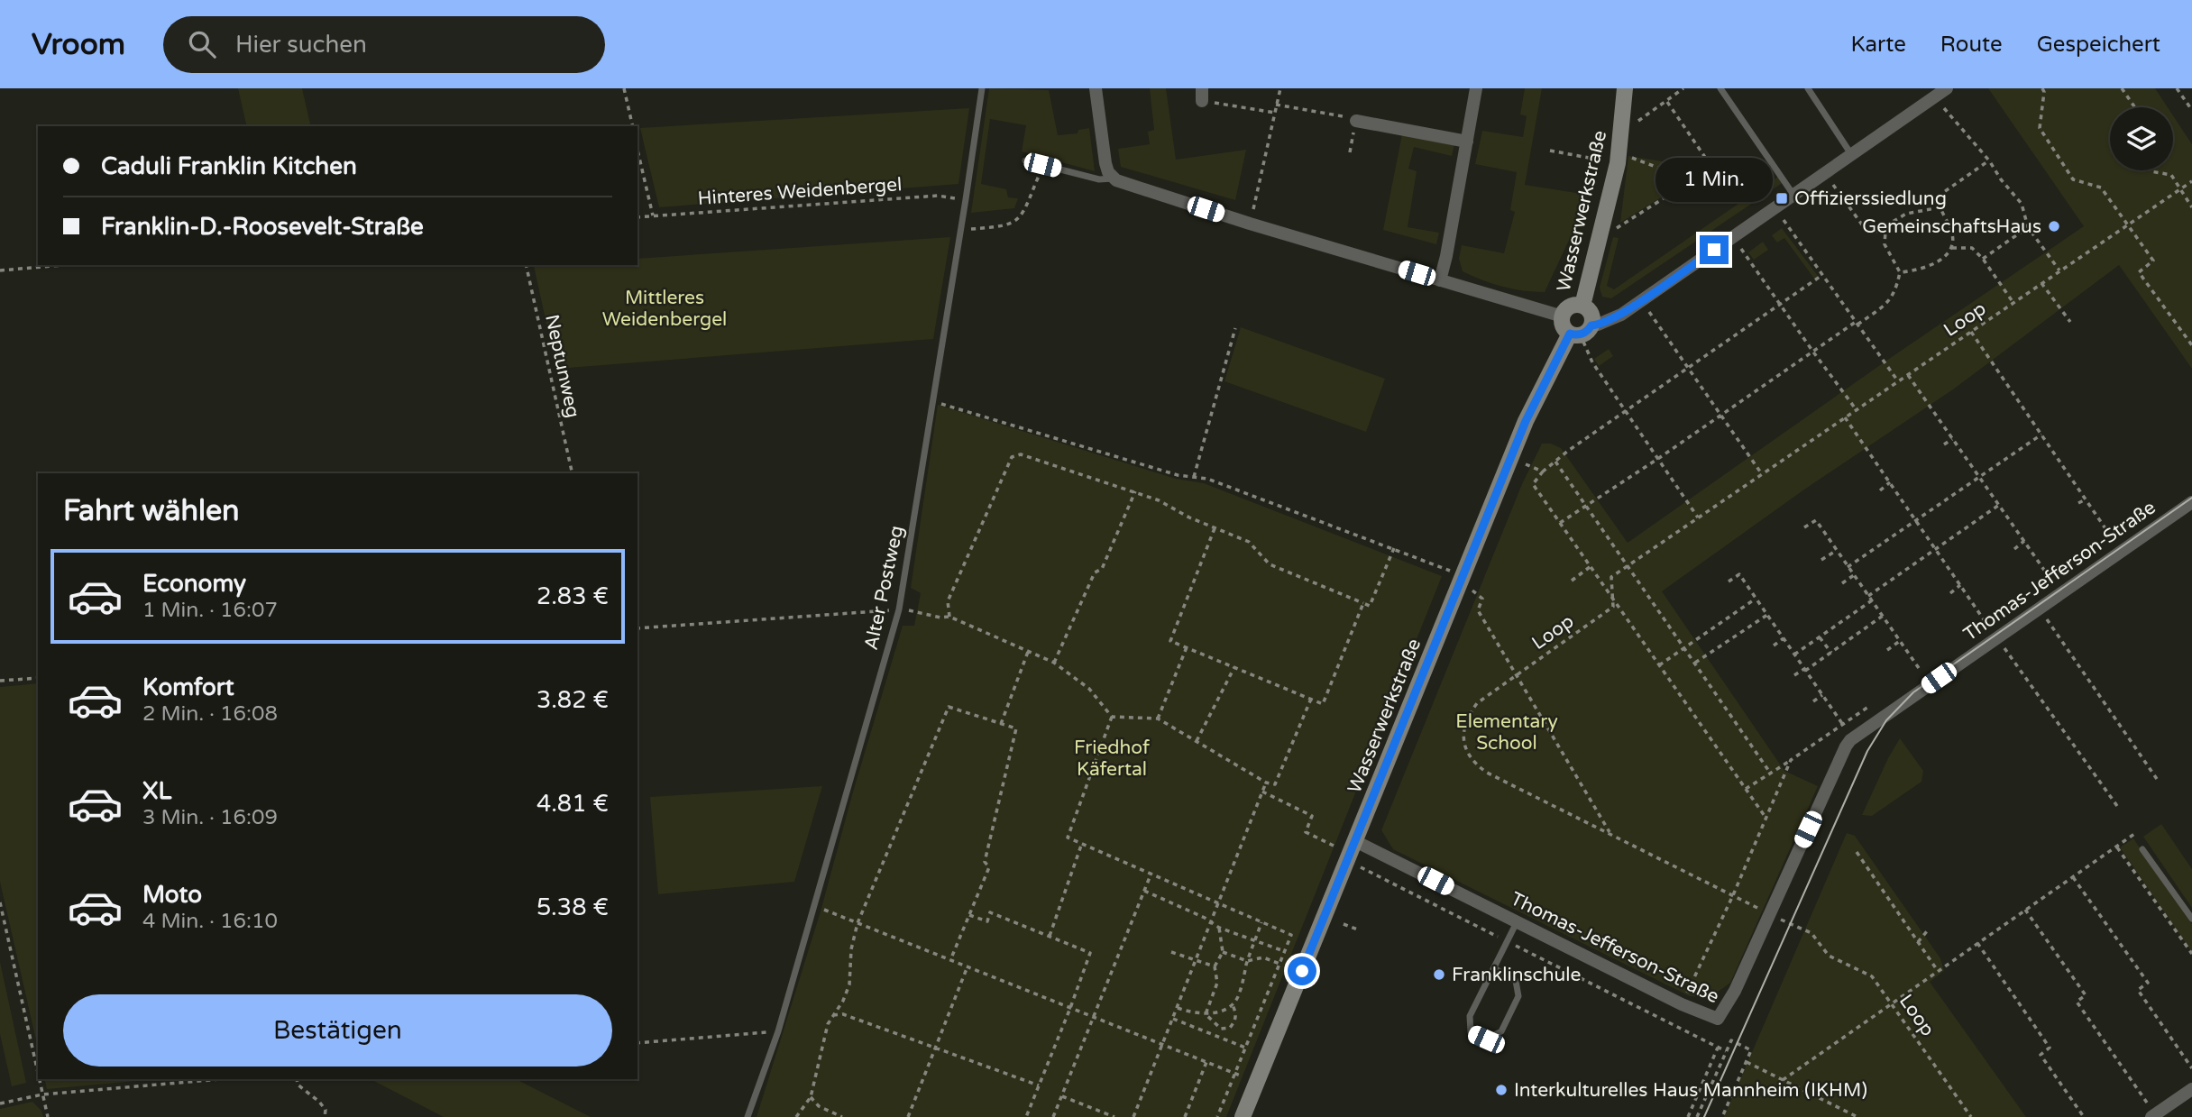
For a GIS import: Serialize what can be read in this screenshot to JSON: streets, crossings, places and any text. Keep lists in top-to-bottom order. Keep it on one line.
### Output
{"streets":{"street":["Wasserwerkstraße","Thomas-Jefferson-Straße"],"lane":["Alter Postweg"],"path":["Hinteres Weidenbergel","Loop","Neptunweg"]},"crossings":[["Hinteres Weidenbergel","Alter Postweg"],["Wasserwerkstraße","Thomas-Jefferson-Straße"],["Loop","Thomas-Jefferson-Straße"]],"parks":["Mittleres Weidenbergel","Elementary School","Friedhof Käfertal"],"places":{"transit":["Offizierssiedlung"],"other":["GemeinschaftsHaus","Franklinschule","Interkulturelles Haus Mannheim (IKHM)"]},"page":{"header":"Vroom","search":"Hier suchen","nav":["Karte","Route","Gespeichert"],"banner":["Caduli Franklin Kitchen","Franklin-D.-Roosevelt-Straße"],"bubble":"1 Min.","heading":"Fahrt wählen","list":[{"name":"Economy","note":"1 Min. · 16:07","value":"2.83 €"},{"name":"Komfort","note":"2 Min. · 16:08","value":"3.82 €"},{"name":"XL","note":"3 Min. · 16:09","value":"4.81 €"},{"name":"Moto","note":"4 Min. · 16:10","value":"5.38 €"}],"buttons":"Bestätigen"}}
